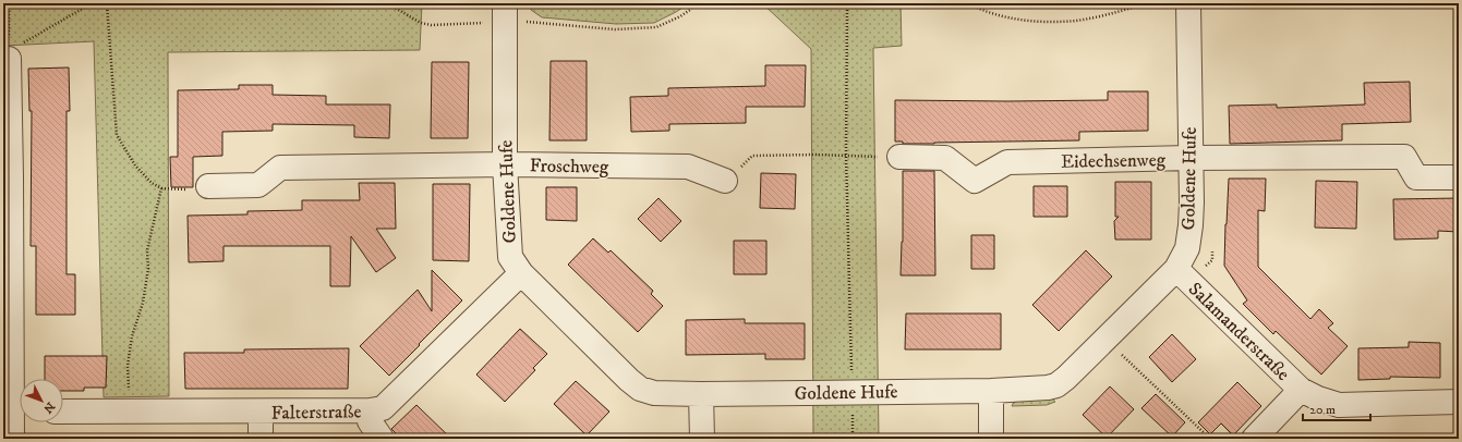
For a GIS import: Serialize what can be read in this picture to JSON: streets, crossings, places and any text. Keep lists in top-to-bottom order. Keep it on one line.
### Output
{"streets":{"street":["Eidechsenweg","Froschweg","Goldene Hufe","Salamanderstraße","Falterstraße"]},"crossings":[["Eidechsenweg","Goldene Hufe"],["Froschweg","Goldene Hufe"],["Goldene Hufe","Salamanderstraße"],["Goldene Hufe","Falterstraße"]],"scale_bar":"20 m","north":"bottom right"}
